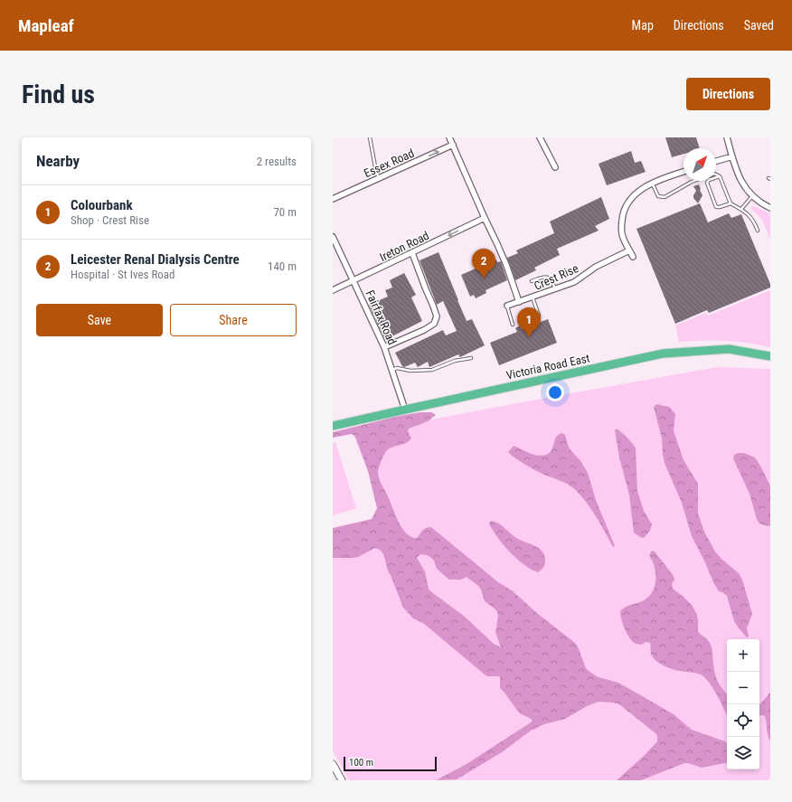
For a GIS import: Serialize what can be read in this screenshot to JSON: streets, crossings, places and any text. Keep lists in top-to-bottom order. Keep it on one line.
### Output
{"streets":{"highway":["Victoria Road East"],"street":["Essex Road","Ireton Road","Crest Rise","Fairfax Road"]},"crossings":[["Ireton Road","Fairfax Road"],["Fairfax Road","Victoria Road East"]],"one_way":["Essex Road","Ireton Road"],"scale_bar":"100 m","north":"top right","page":{"header":"Mapleaf","nav":["Map","Directions","Saved"],"buttons":["Directions",["Save","Share"]],"title":"Find us","heading":["Nearby","2 results"],"list":[{"mark":"1","name":"Colourbank","note":"Shop · Crest Rise","value":"70 m"},{"mark":"2","name":"Leicester Renal Dialysis Centre","note":"Hospital · St Ives Road","value":"140 m"}],"pins":["2","1"],"map_buttons":["+","−"],"scale":"100 m"}}
